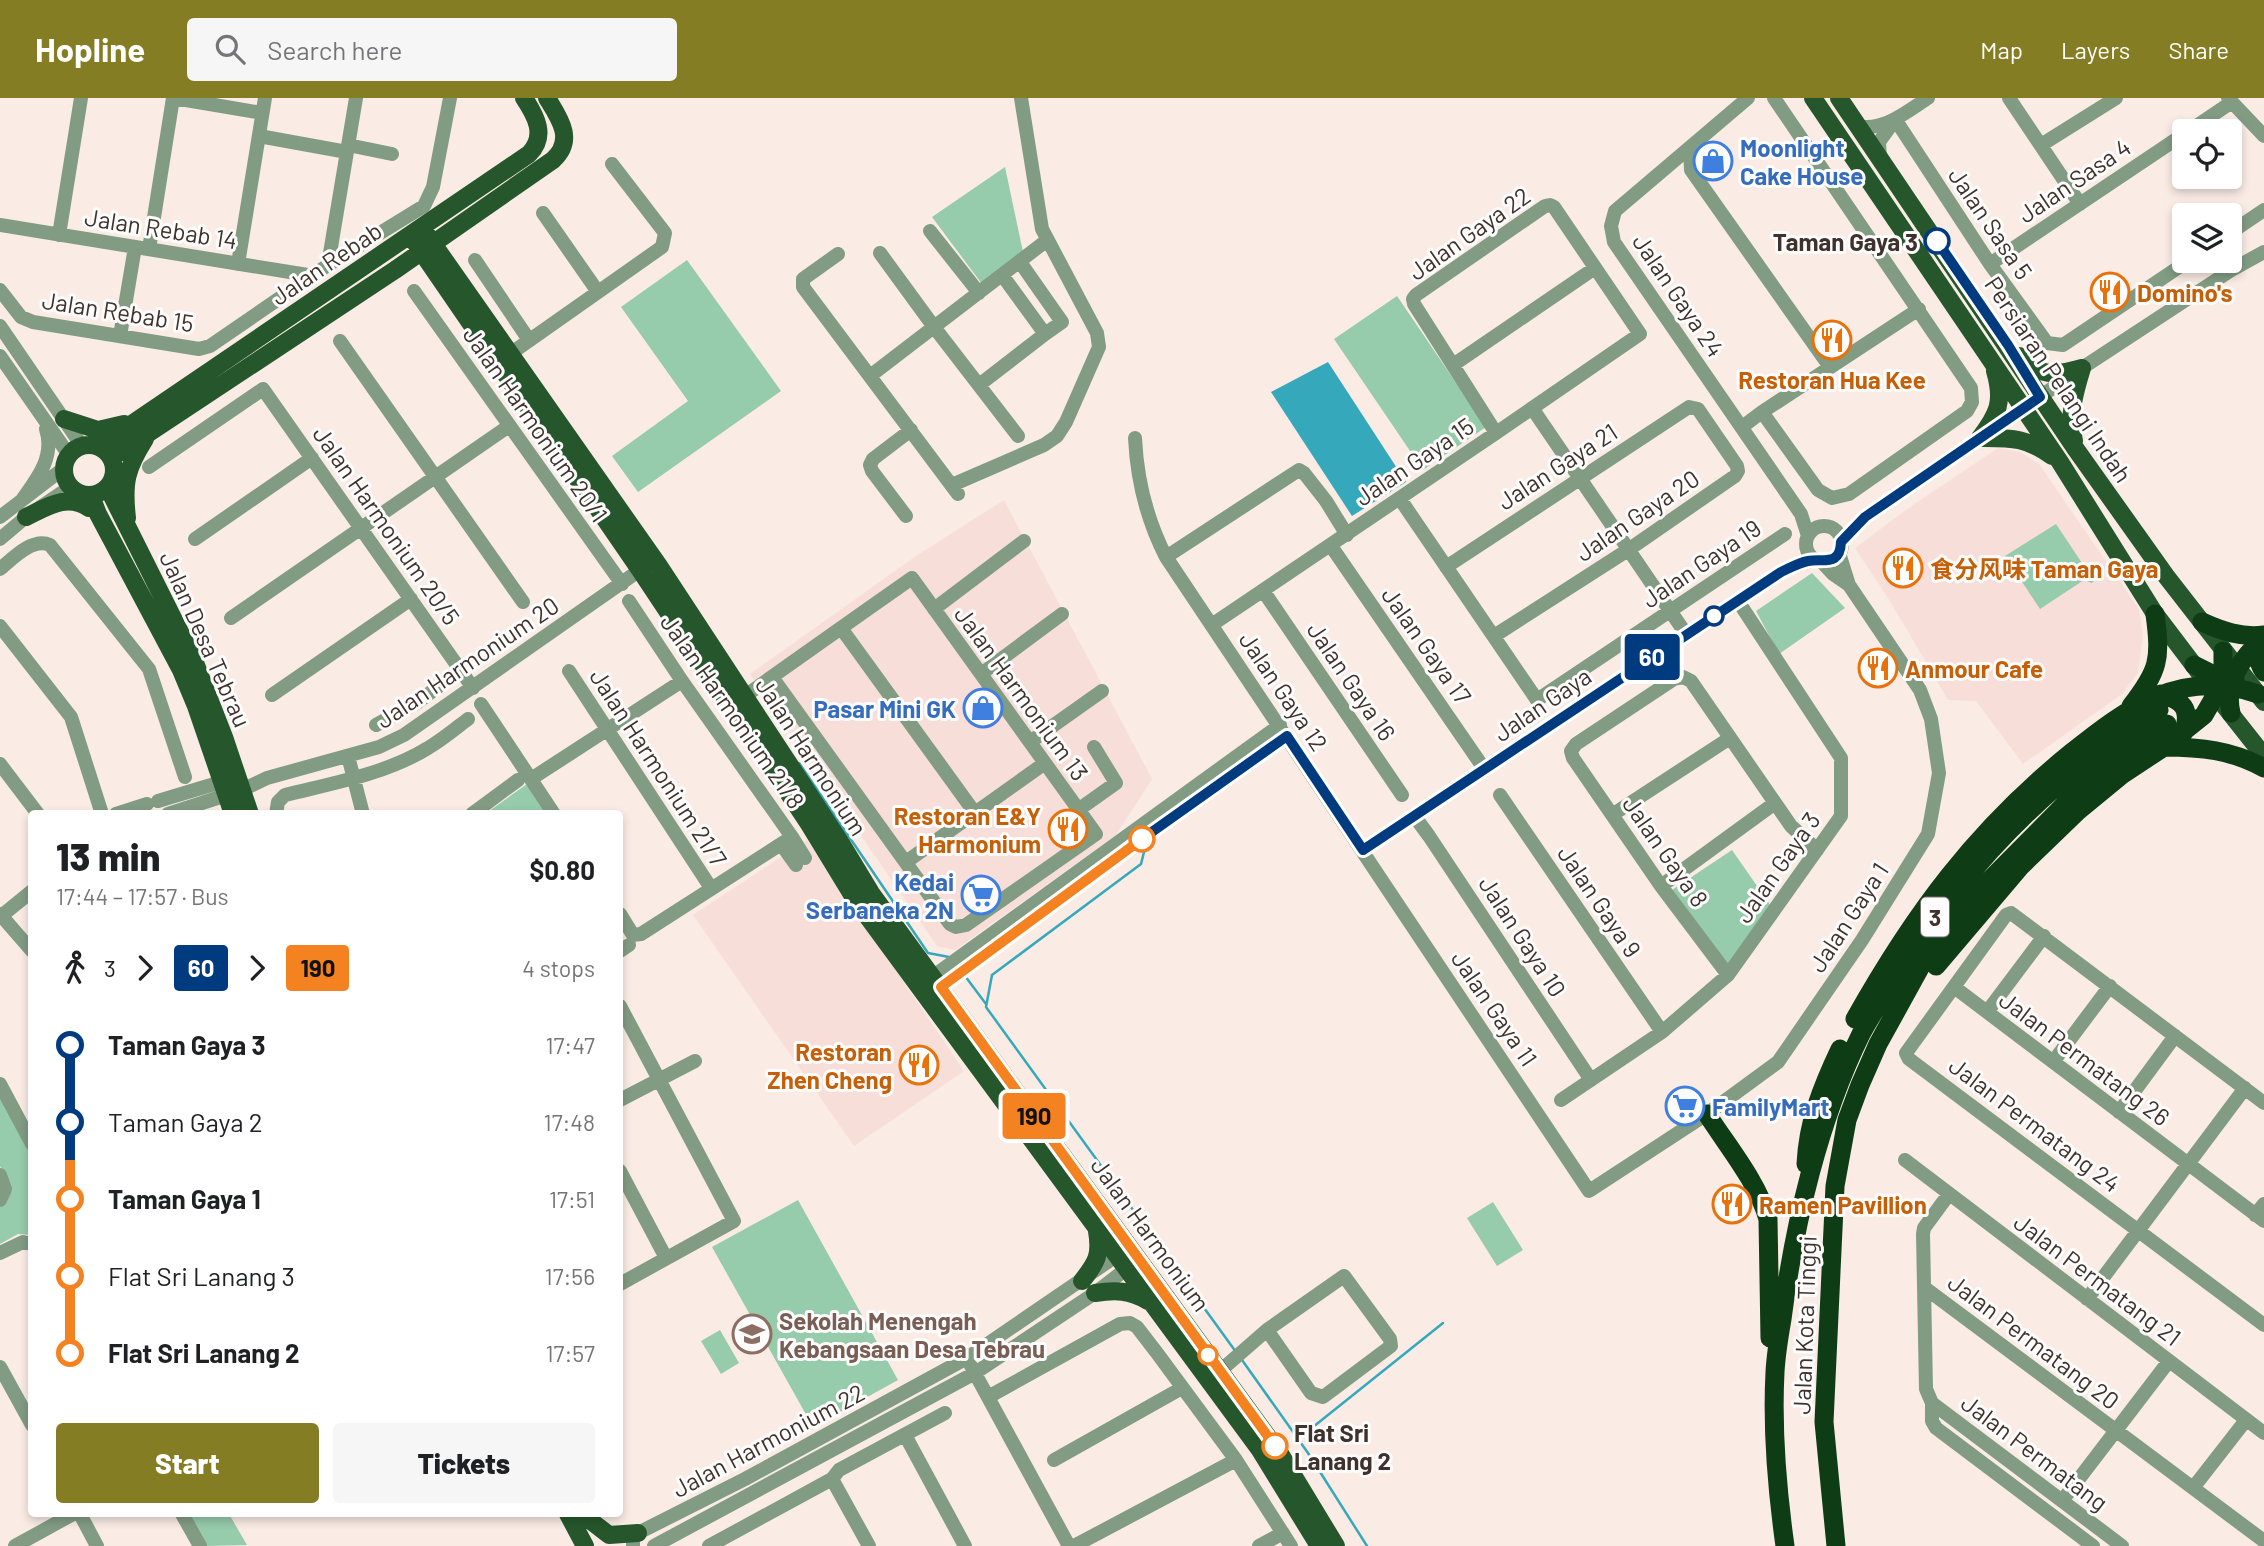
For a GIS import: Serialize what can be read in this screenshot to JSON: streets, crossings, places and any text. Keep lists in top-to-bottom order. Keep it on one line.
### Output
{"streets":{"highway":["3","Jalan Kota Tinggi"],"main road":["Jalan Rebab","Persiaran Pelangi Indah","Jalan Desa Tebrau","Jalan Harmonium"],"street":["Jalan Sasa 4","Jalan Sasa 5","Jalan Rebab 14","Jalan Gaya 22","Jalan Gaya 24","Jalan Rebab 15","Jalan Harmonium 20/1","Jalan Gaya 15","Jalan Gaya 21","Jalan Gaya 20","Jalan Harmonium 20/5","Jalan Gaya 19","Jalan Gaya 17","Jalan Harmonium 20","Jalan Gaya 16","Jalan Gaya 12","Jalan Harmonium 13","Jalan Gaya","Jalan Harmonium 21/8","Jalan Harmonium 21/7","Jalan Gaya 8","Jalan Gaya 3","Jalan Gaya 9","Jalan Gaya 1","Jalan Gaya 10","Jalan Gaya 11","Jalan Permatang 26","Jalan Permatang 24","Jalan Permatang 21","Jalan Permatang 20","Jalan Harmonium 22","Jalan Permatang"]},"crossings":[["Jalan Sasa 4","Jalan Sasa 5"],["Jalan Rebab 14","Jalan Rebab 15"],["Jalan Gaya 22","Jalan Gaya 15"],["Jalan Rebab","Jalan Harmonium"],["Jalan Gaya 24","Jalan Gaya"],["Jalan Gaya 24","Jalan Gaya 1"],["Jalan Harmonium 20/1","Jalan Harmonium 20"],["Jalan Gaya 15","Jalan Gaya 17"],["Jalan Gaya 15","Jalan Gaya 16"],["Jalan Gaya 15","Jalan Gaya 12"],["Jalan Gaya 21","Jalan Gaya 20"],["Jalan Gaya 20","Jalan Gaya 19"],["Jalan Harmonium 20/5","Jalan Harmonium 20"],["Jalan Desa Tebrau","Jalan Harmonium 20"],["Jalan Gaya 17","Jalan Gaya"],["Jalan Harmonium 20","Jalan Harmonium"],["Jalan Gaya 12","Jalan Gaya"],["Jalan Gaya 12","Jalan Gaya 11"],["Jalan Gaya","Jalan Gaya 3"],["Jalan Gaya","Jalan Gaya 1"],["Jalan Gaya","Jalan Gaya 10"],["Jalan Gaya","Jalan Gaya 11"],["Jalan Harmonium 21/8","Jalan Harmonium"],["Jalan Harmonium","Jalan Harmonium 22"],["Jalan Gaya 8","Jalan Gaya 3"],["Jalan Gaya 3","Jalan Gaya 9"],["Jalan Gaya 3","Jalan Gaya 10"],["Jalan Gaya 1","Jalan Gaya 11"],["Jalan Permatang 26","Jalan Permatang 24"]],"places":{"shop":["Moonlight Cake House","Pasar Mini GK"],"other":["Taman Gaya 3","Flat Sri Lanang 2"],"restaurant":["Domino's","Restoran Hua Kee","食分风味 Taman Gaya","Anmour Cafe","Restoran E&Y Harmonium","Restoran Zhen Cheng","Ramen Pavillion"],"supermarket":["Kedai Serbaneka 2N","FamilyMart"],"school or university":["Sekolah Menengah Kebangsaan Desa Tebrau"]},"lines":["bus line 60","bus line 190"],"page":{"header":"Hopline","search":"Search here","nav":["Map","Layers","Share"],"on_map":["60","190"],"heading":["13 min","17:44 – 17:57 · Bus","$0.80"],"legs":["3","60","190","4 stops"],"list":[{"name":"Taman Gaya 3","value":"17:47"},{"name":"Taman Gaya 2","value":"17:48"},{"name":"Taman Gaya 1","value":"17:51"},{"name":"Flat Sri Lanang 3","value":"17:56"},{"name":"Flat Sri Lanang 2","value":"17:57"}],"buttons":["Start","Tickets"]}}
